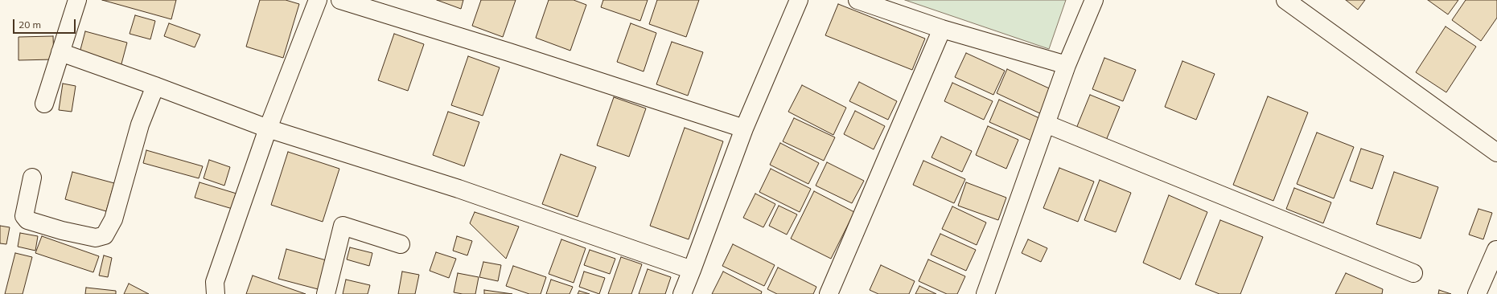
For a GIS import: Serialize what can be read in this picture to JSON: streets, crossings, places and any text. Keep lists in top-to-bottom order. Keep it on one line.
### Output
{"scale_bar":"20 m"}
